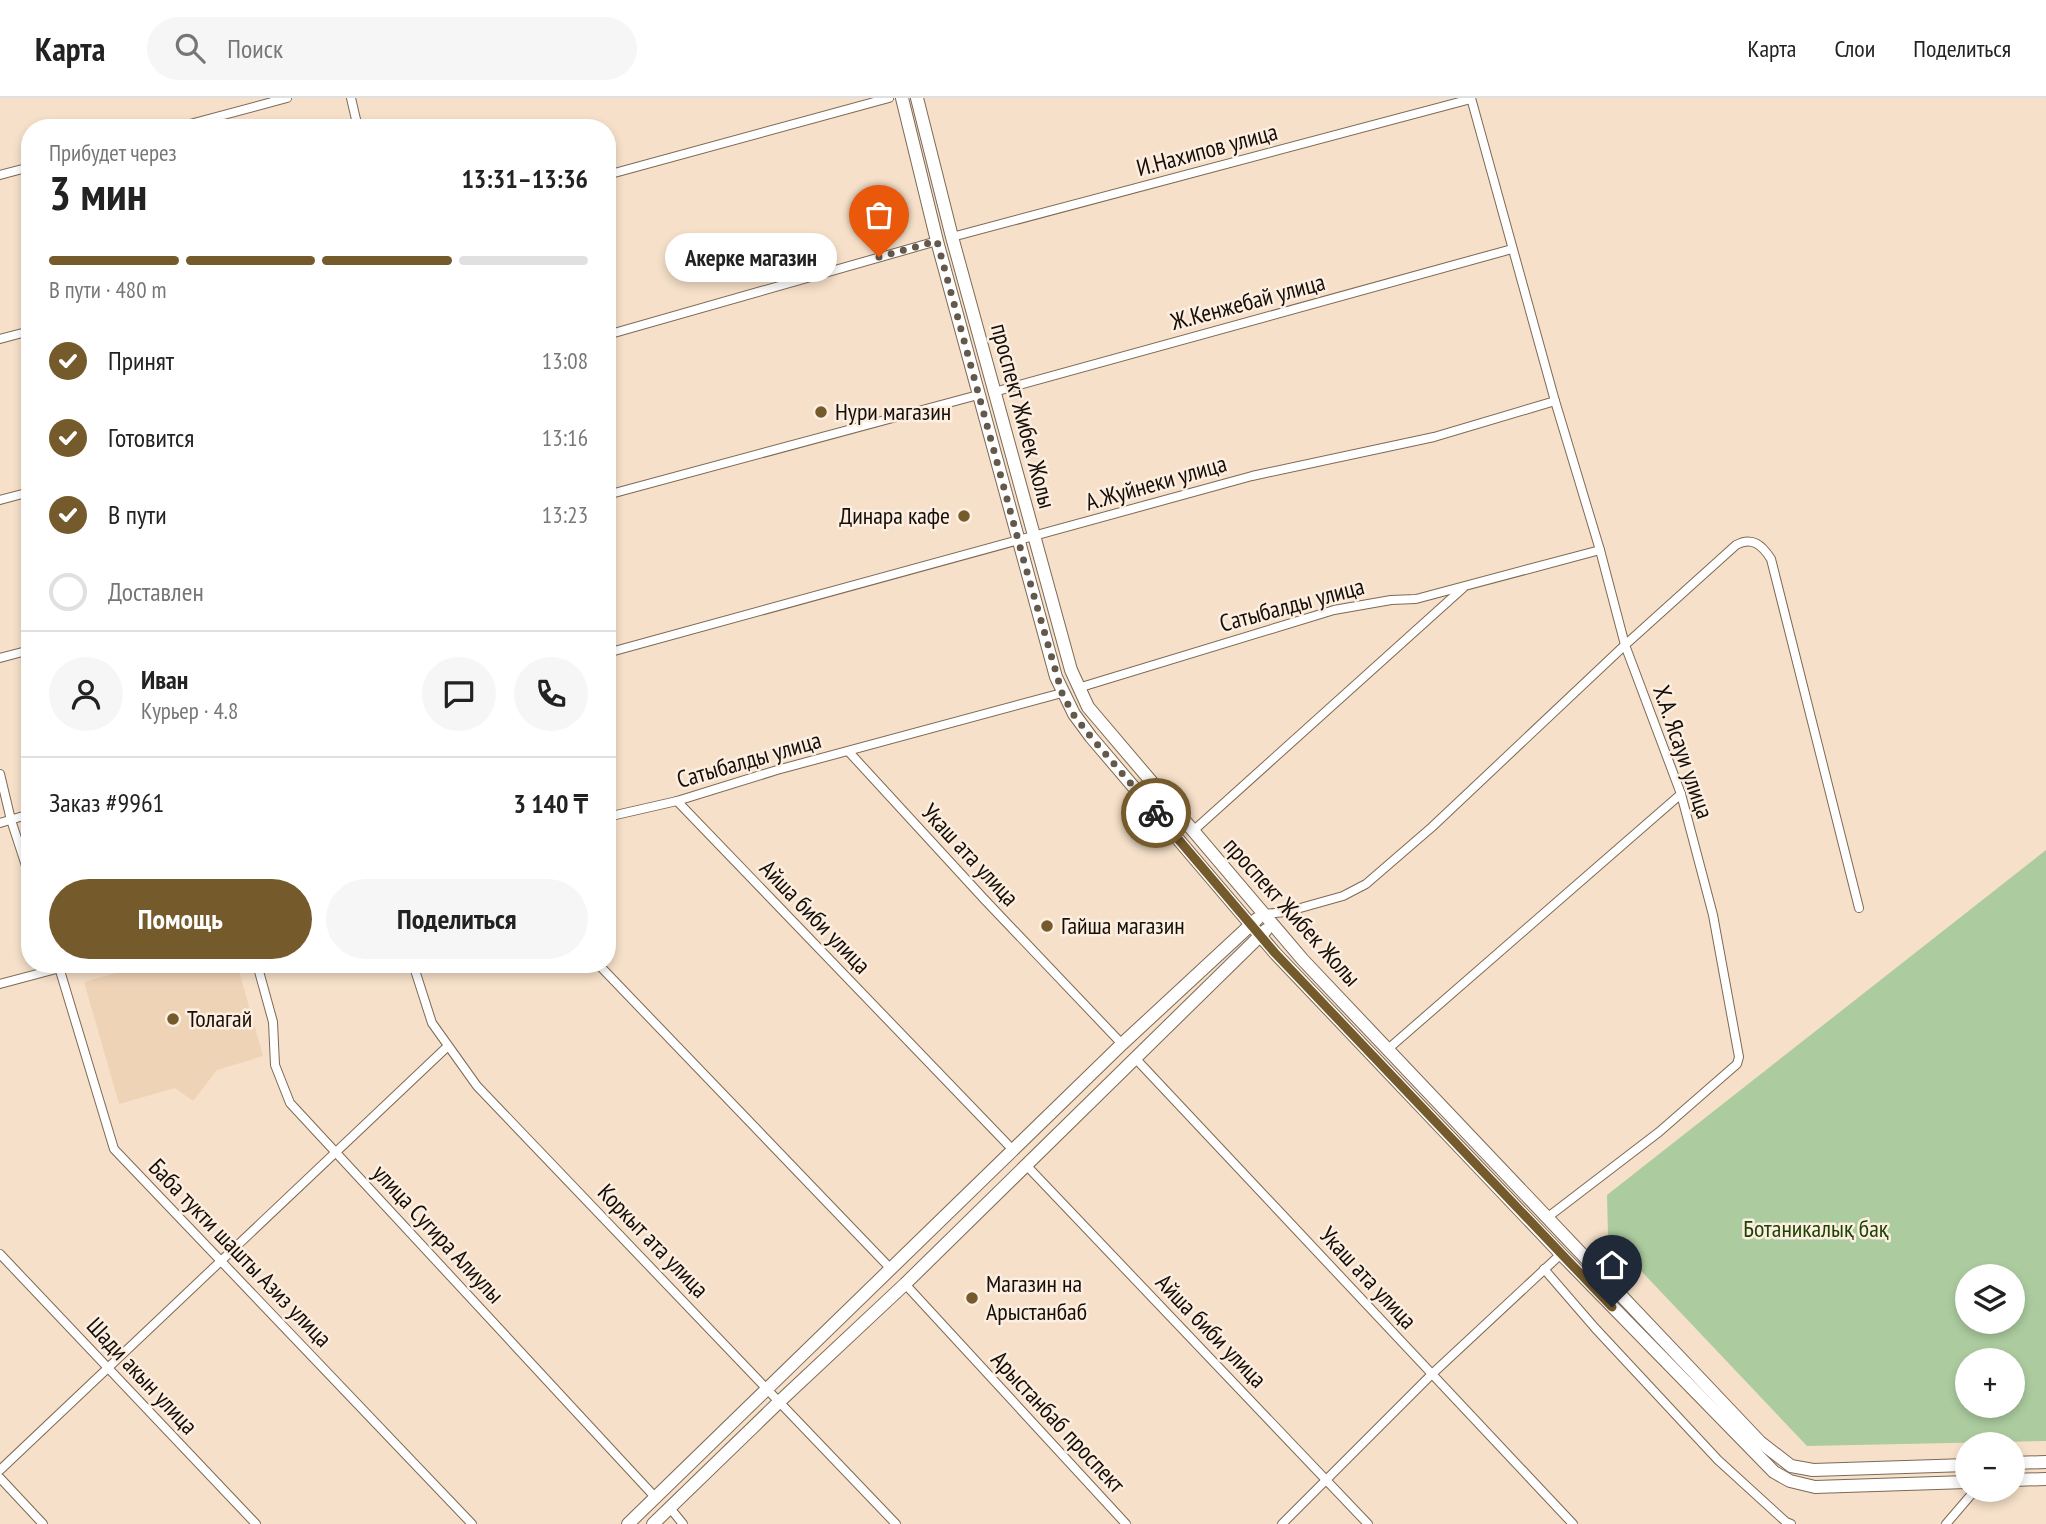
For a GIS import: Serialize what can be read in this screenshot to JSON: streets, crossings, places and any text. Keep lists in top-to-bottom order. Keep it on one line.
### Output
{"streets":{"street":["И.Нахипов улица","Ж.Кенжебай улица","проспект Жибек Жолы","А.Жуйнеки улица","Сатыбалды улица","Х.А. Ясауи улица","Укаш ата улица","Айша биби улица","улица Сугира Алиулы","Коркыт ата улица","Баба тукти шашты Азиз улица","Шади акын улица","Арыстанбаб проспект"]},"crossings":[["И.Нахипов улица","проспект Жибек Жолы"],["И.Нахипов улица","Х.А. Ясауи улица"],["Ж.Кенжебай улица","проспект Жибек Жолы"],["Ж.Кенжебай улица","Х.А. Ясауи улица"],["проспект Жибек Жолы","А.Жуйнеки улица"],["проспект Жибек Жолы","Сатыбалды улица"],["проспект Жибек Жолы","Х.А. Ясауи улица"],["А.Жуйнеки улица","Х.А. Ясауи улица"],["Сатыбалды улица","Х.А. Ясауи улица"],["Сатыбалды улица","Укаш ата улица"],["Сатыбалды улица","Айша биби улица"]],"parks":["Ботаникалық бақ"],"places":["Акерке магазин","Нури магазин","Динара кафе","Гайша магазин","Толагай","Магазин на Арыстанбаб"],"page":{"header":"Карта","search":"Поиск","nav":["Карта","Слои","Поделиться"],"heading":["3 мин","Прибудет через","13:31–13:36"],"panel":["Иван","Курьер · 4.8","Заказ #9961","3 140 ₸"],"bubble":"Акерке магазин","bar":"В пути · 480 m","list":[["Принят","13:08"],["Готовится","13:16"],["В пути","13:23"],"Доставлен"],"buttons":["Помощь","Поделиться"],"map_buttons":["+","−"]}}
